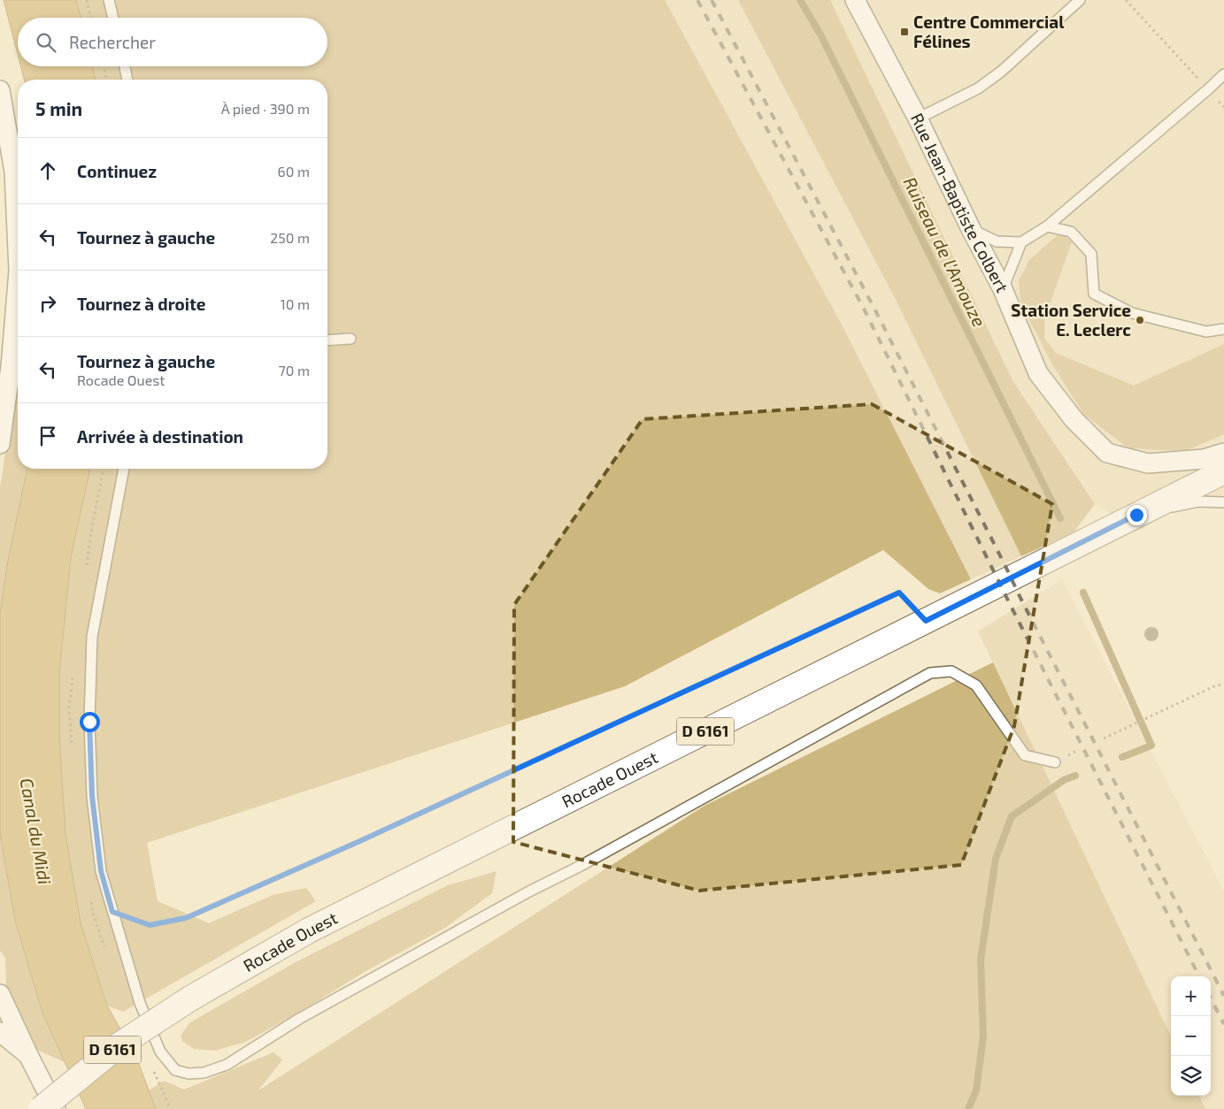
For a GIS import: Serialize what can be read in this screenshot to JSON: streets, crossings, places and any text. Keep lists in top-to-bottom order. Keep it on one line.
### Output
{"streets":{"main road":["D 6161","Rocade Ouest"],"street":["Rue Jean-Baptiste Colbert"]},"water":["Ruiseau de l'Amouze","Canal du Midi"],"places":{"transit":["Centre Commercial Félines"],"other":["Station Service E. Leclerc"]},"page":{"search":"Rechercher","heading":["5 min","À pied · 390 m"],"list":[["Continuez","60 m"],["Tournez à gauche","250 m"],["Tournez à droite","10 m"],["Tournez à gauche","Rocade Ouest","70 m"],"Arrivée à destination"],"map_buttons":["+","−"]}}
